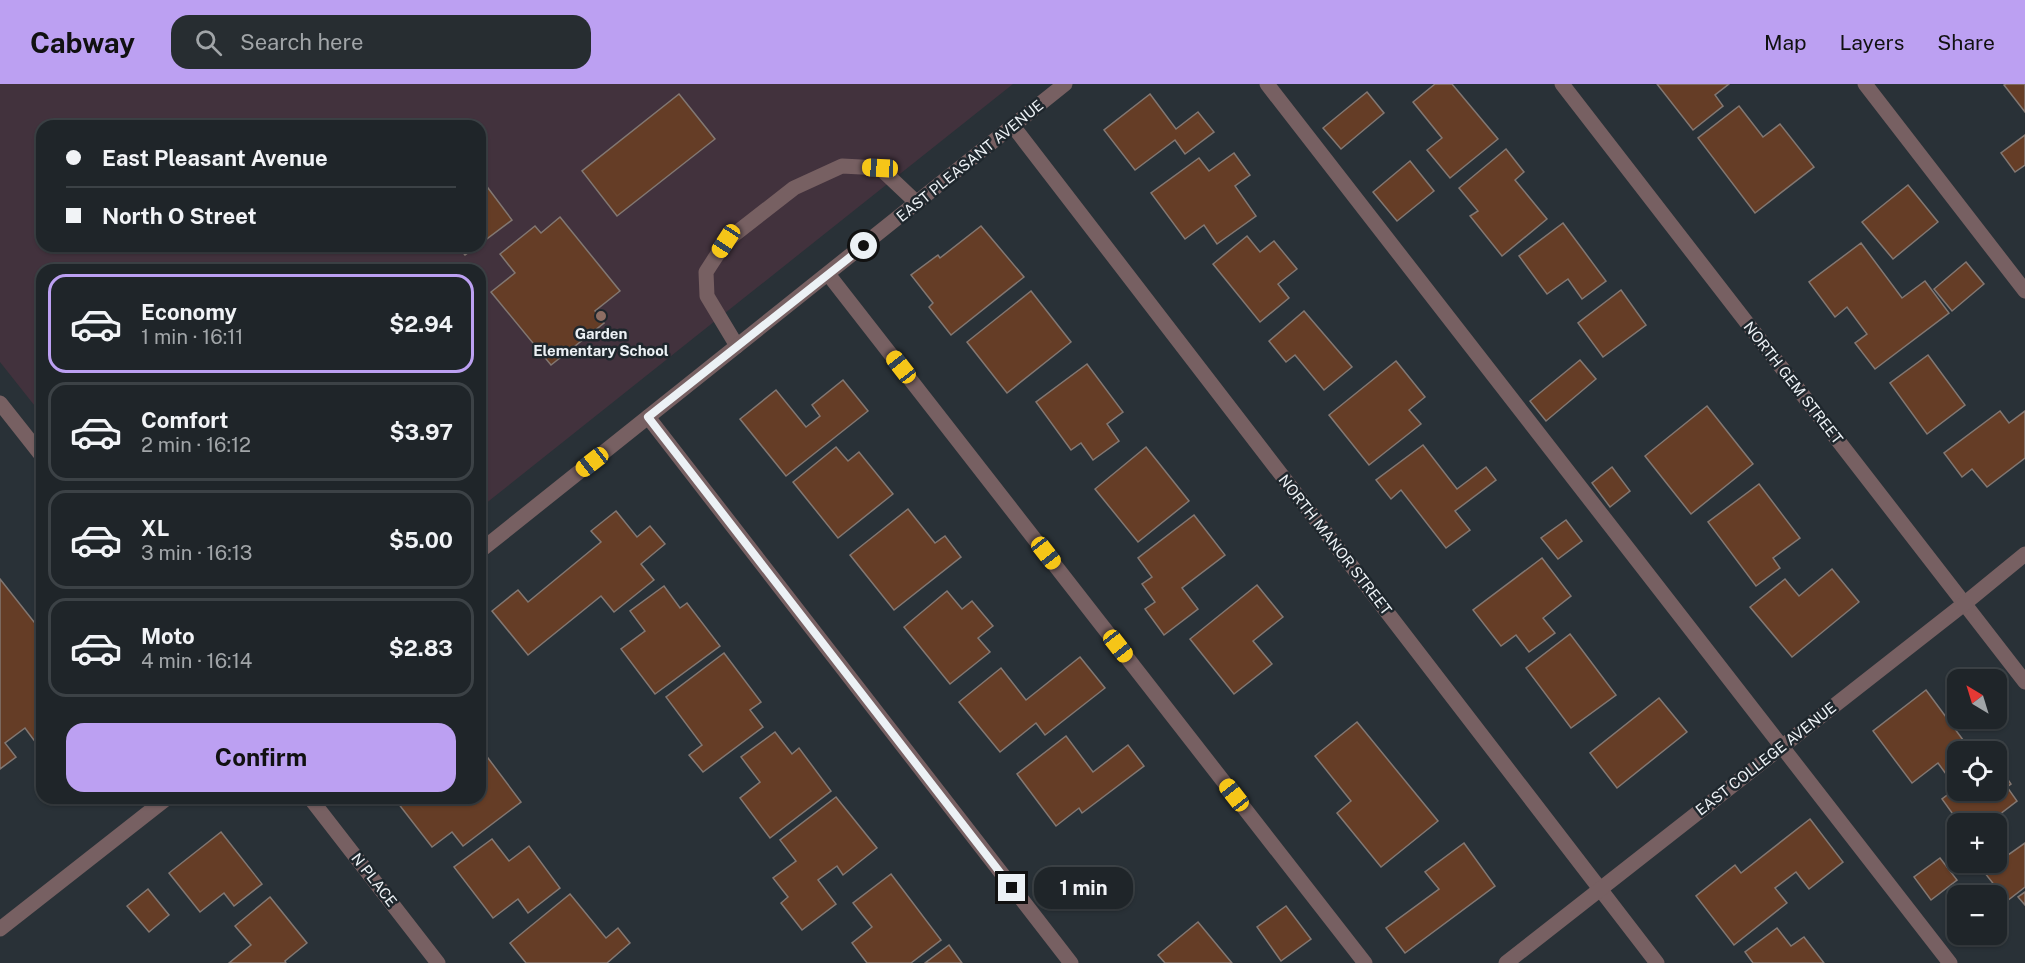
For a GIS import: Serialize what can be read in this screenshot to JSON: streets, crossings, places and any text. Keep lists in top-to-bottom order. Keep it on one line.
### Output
{"streets":{"street":["EAST PLEASANT AVENUE","NORTH GEM STREET","NORTH MANOR STREET","EAST COLLEGE AVENUE","N PLACE"]},"crossings":[["EAST PLEASANT AVENUE","NORTH MANOR STREET"],["NORTH GEM STREET","EAST COLLEGE AVENUE"],["NORTH MANOR STREET","EAST COLLEGE AVENUE"]],"places":["Garden Elementary School"],"north":"top left","page":{"header":"Cabway","search":"Search here","nav":["Map","Layers","Share"],"banner":["East Pleasant Avenue","North O Street"],"list":[{"name":"Economy","note":"1 min · 16:11","value":"$2.94"},{"name":"Comfort","note":"2 min · 16:12","value":"$3.97"},{"name":"XL","note":"3 min · 16:13","value":"$5.00"},{"name":"Moto","note":"4 min · 16:14","value":"$2.83"}],"map_buttons":["+","−"],"buttons":"Confirm","bubble":"1 min"}}
